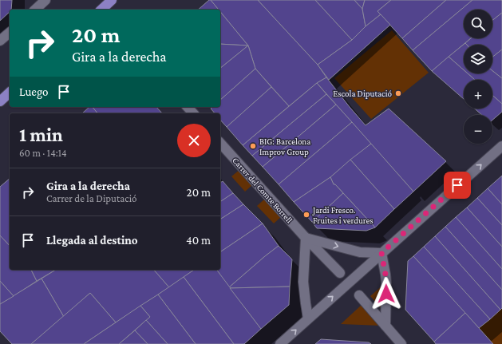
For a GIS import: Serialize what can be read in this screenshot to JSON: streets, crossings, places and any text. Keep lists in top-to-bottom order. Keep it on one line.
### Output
{"streets":{"street":["Carrer del Comte Borrell"]},"places":["Escola Diputació","BIG: Barcelona Improv Group","Jardi Fresco. Fruites i verdures"],"page":{"map_buttons":["+","−"],"turn":["20 m","Gira a la derecha"],"then":"Luego","heading":["1 min","60 m · 14:14"],"list":[{"name":"Gira a la derecha","note":"Carrer de la Diputació","value":"20 m"},{"name":"Llegada al destino","value":"40 m"}]}}
